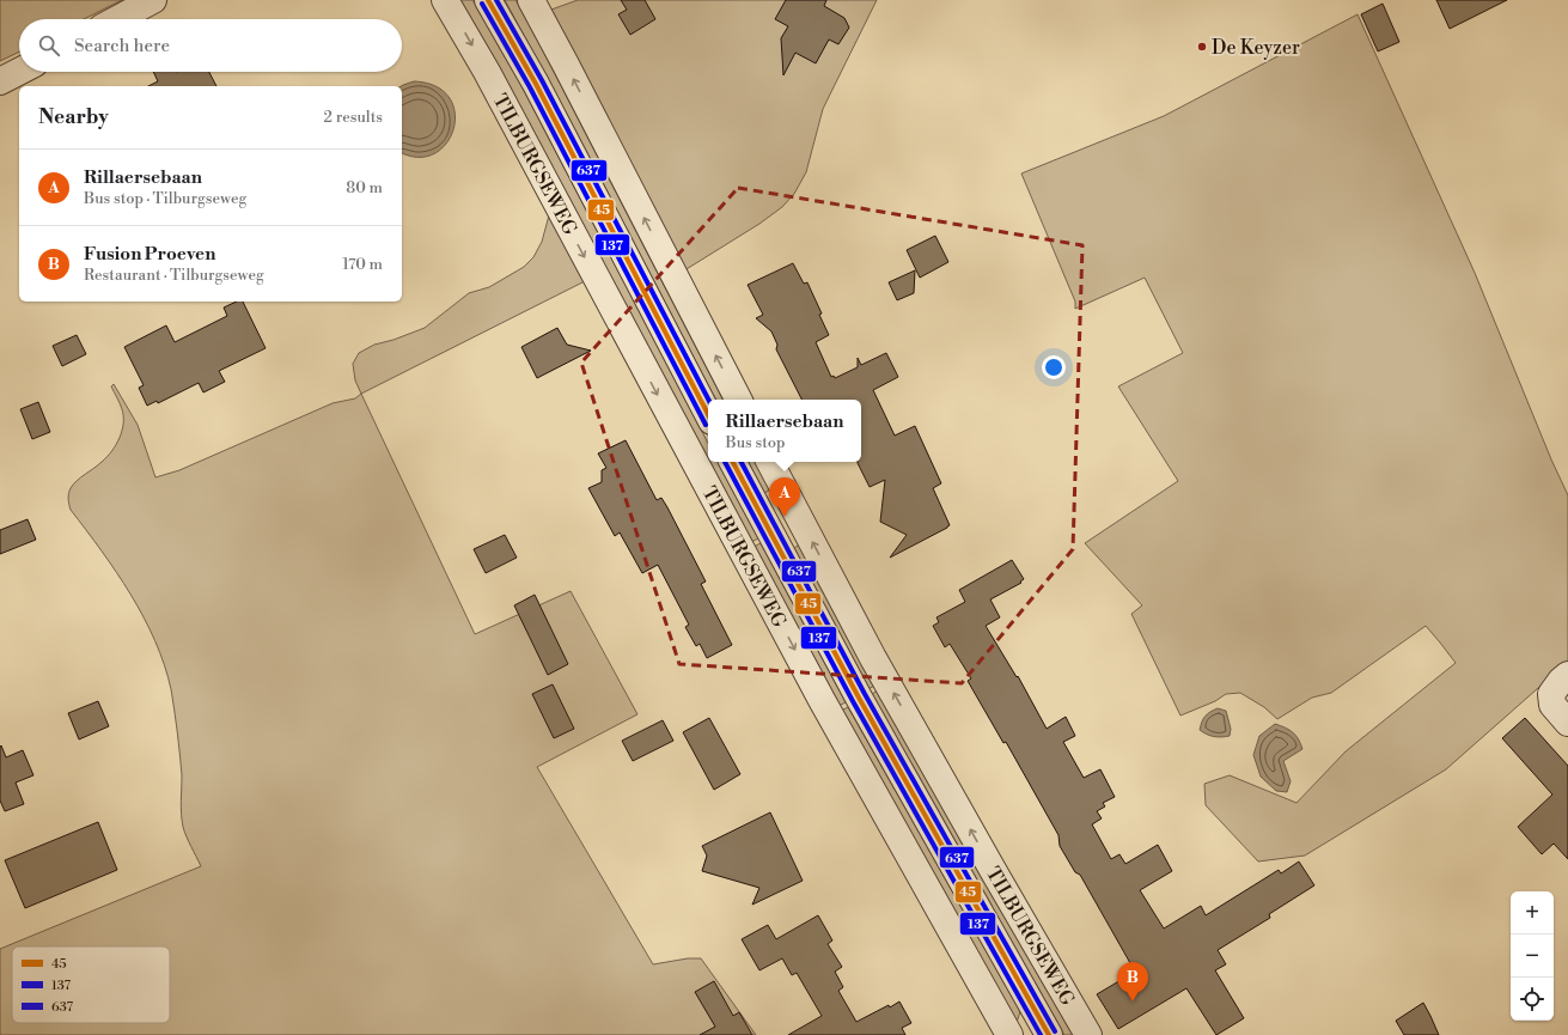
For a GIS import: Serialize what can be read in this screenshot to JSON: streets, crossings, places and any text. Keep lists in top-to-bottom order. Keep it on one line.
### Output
{"streets":{"street":["TILBURGSEWEG"]},"places":["De Keyzer"],"lines":["transit line 45","transit line 637","transit line 137"],"legend":["45","137","637"],"page":{"search":"Search here","heading":["Nearby","2 results"],"list":[{"mark":"A","name":"Rillaersebaan","note":"Bus stop · Tilburgseweg","value":"80 m"},{"mark":"B","name":"Fusion Proeven","note":"Restaurant · Tilburgseweg","value":"170 m"}],"popup":["Rillaersebaan","Bus stop"],"pins":["A","B"],"map_buttons":["+","−"]}}
